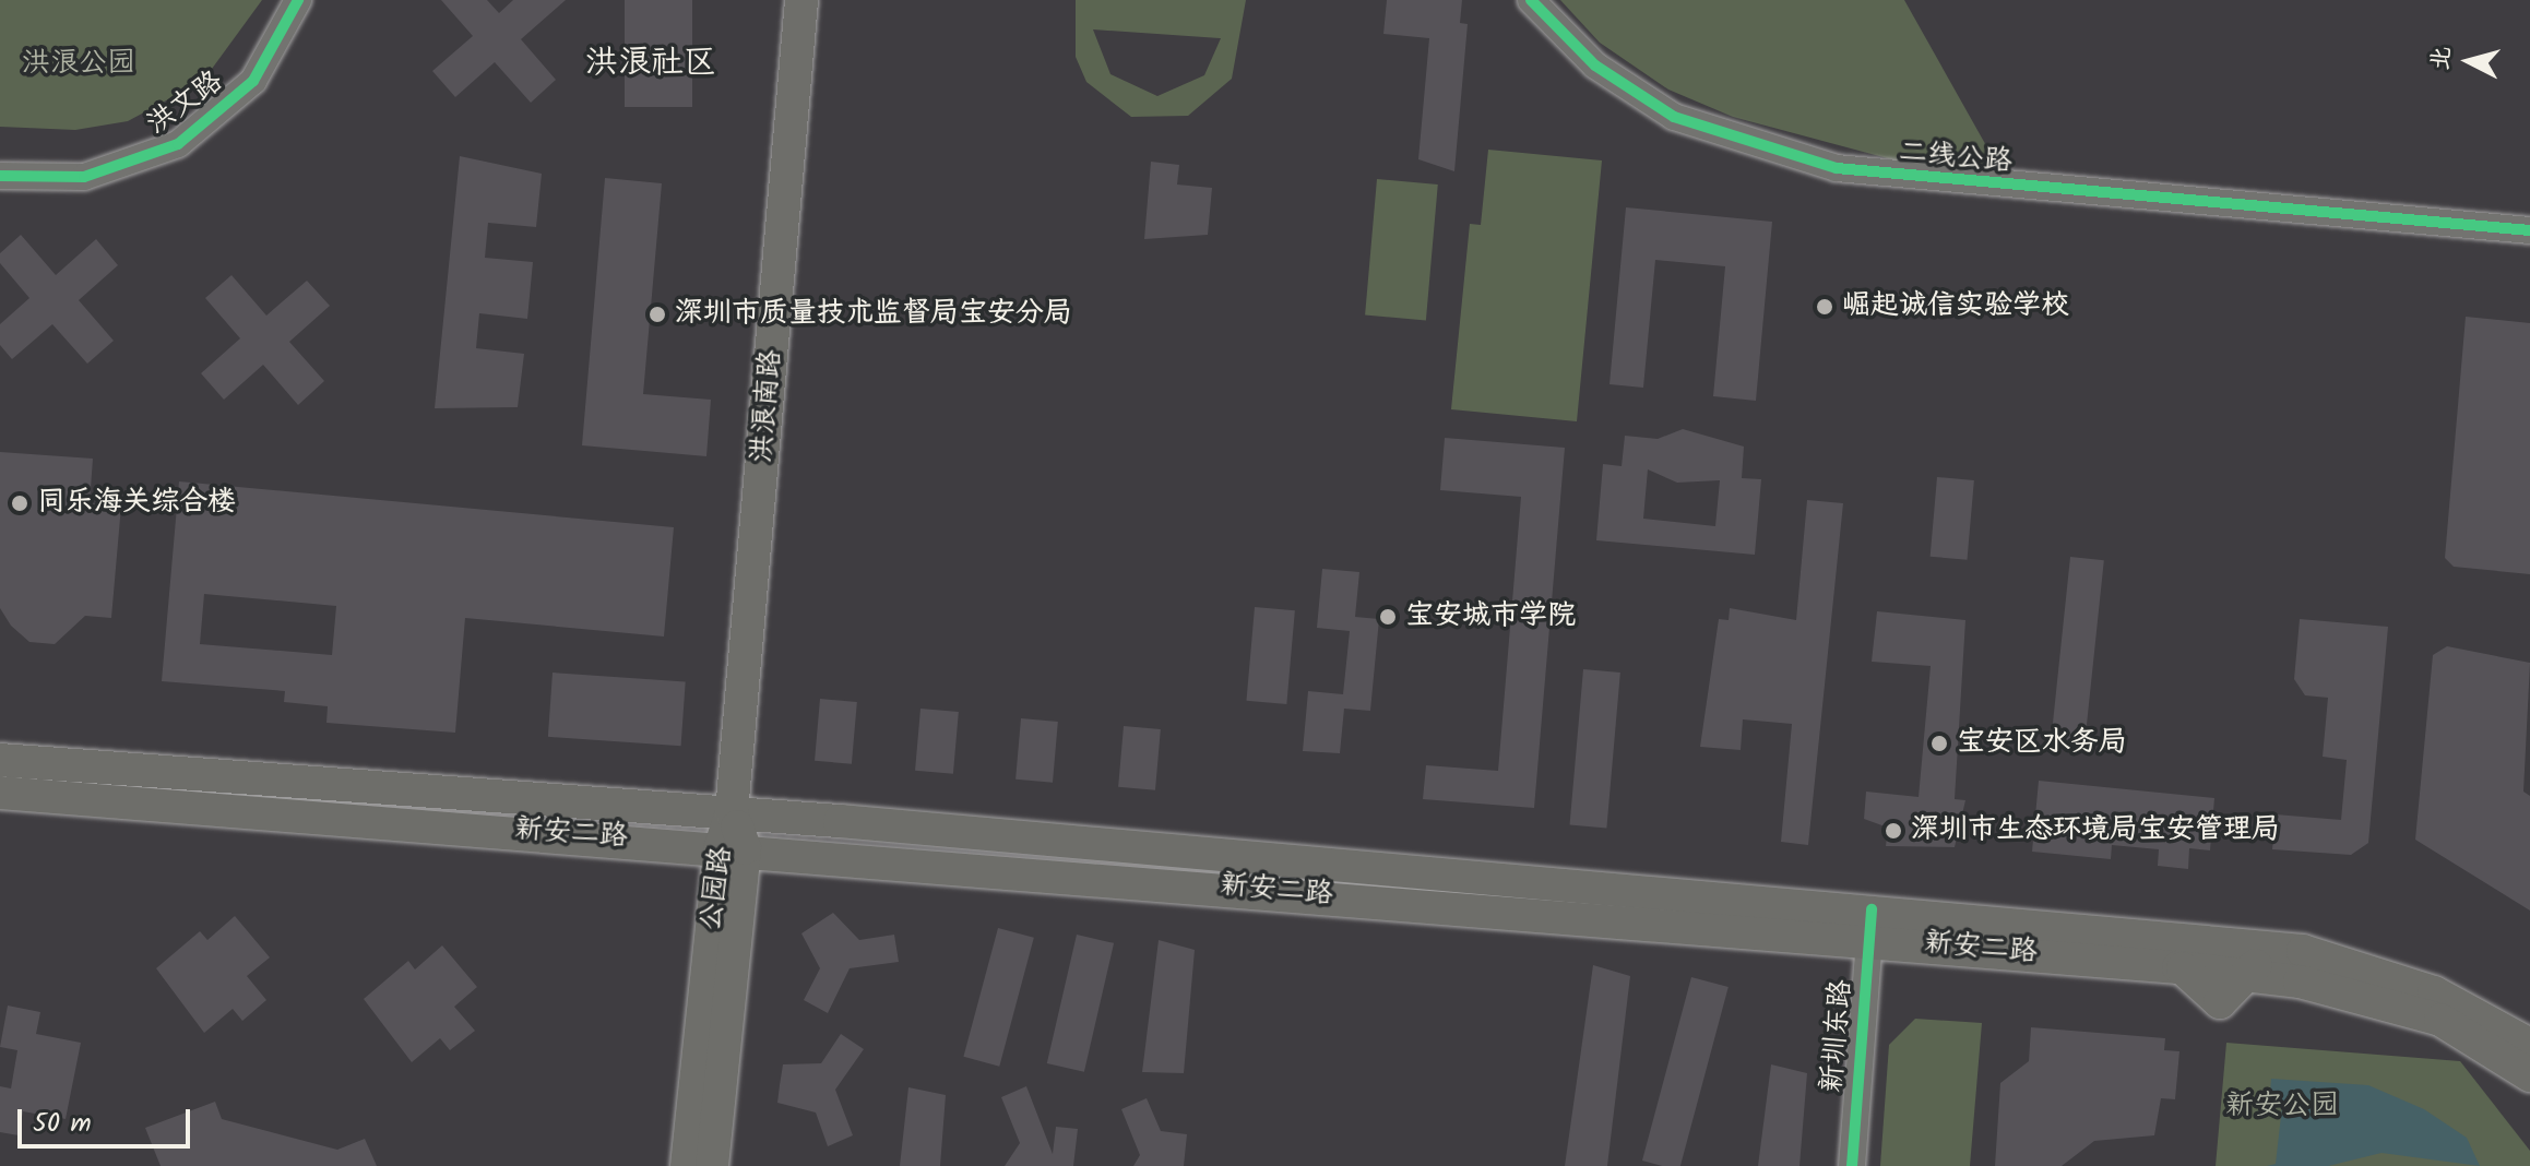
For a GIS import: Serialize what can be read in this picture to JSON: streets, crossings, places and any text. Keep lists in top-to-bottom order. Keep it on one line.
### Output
{"streets":{"main road":["洪浪南路","新安二路","公园路"],"street":["洪文路","二线公路","新圳东路"]},"crossings":[["洪浪南路","新安二路"],["洪浪南路","公园路"],["新安二路","公园路"],["新安二路","新圳东路"]],"districts":["洪浪社区"],"parks":["洪浪公园","新安公园"],"places":["崛起诚信实验学校","深圳市质量技术监督局宝安分局","同乐海关综合楼","宝安城市学院","宝安区水务局","深圳市生态环境局宝安管理局"],"scale_bar":"50 m","north":"left"}
